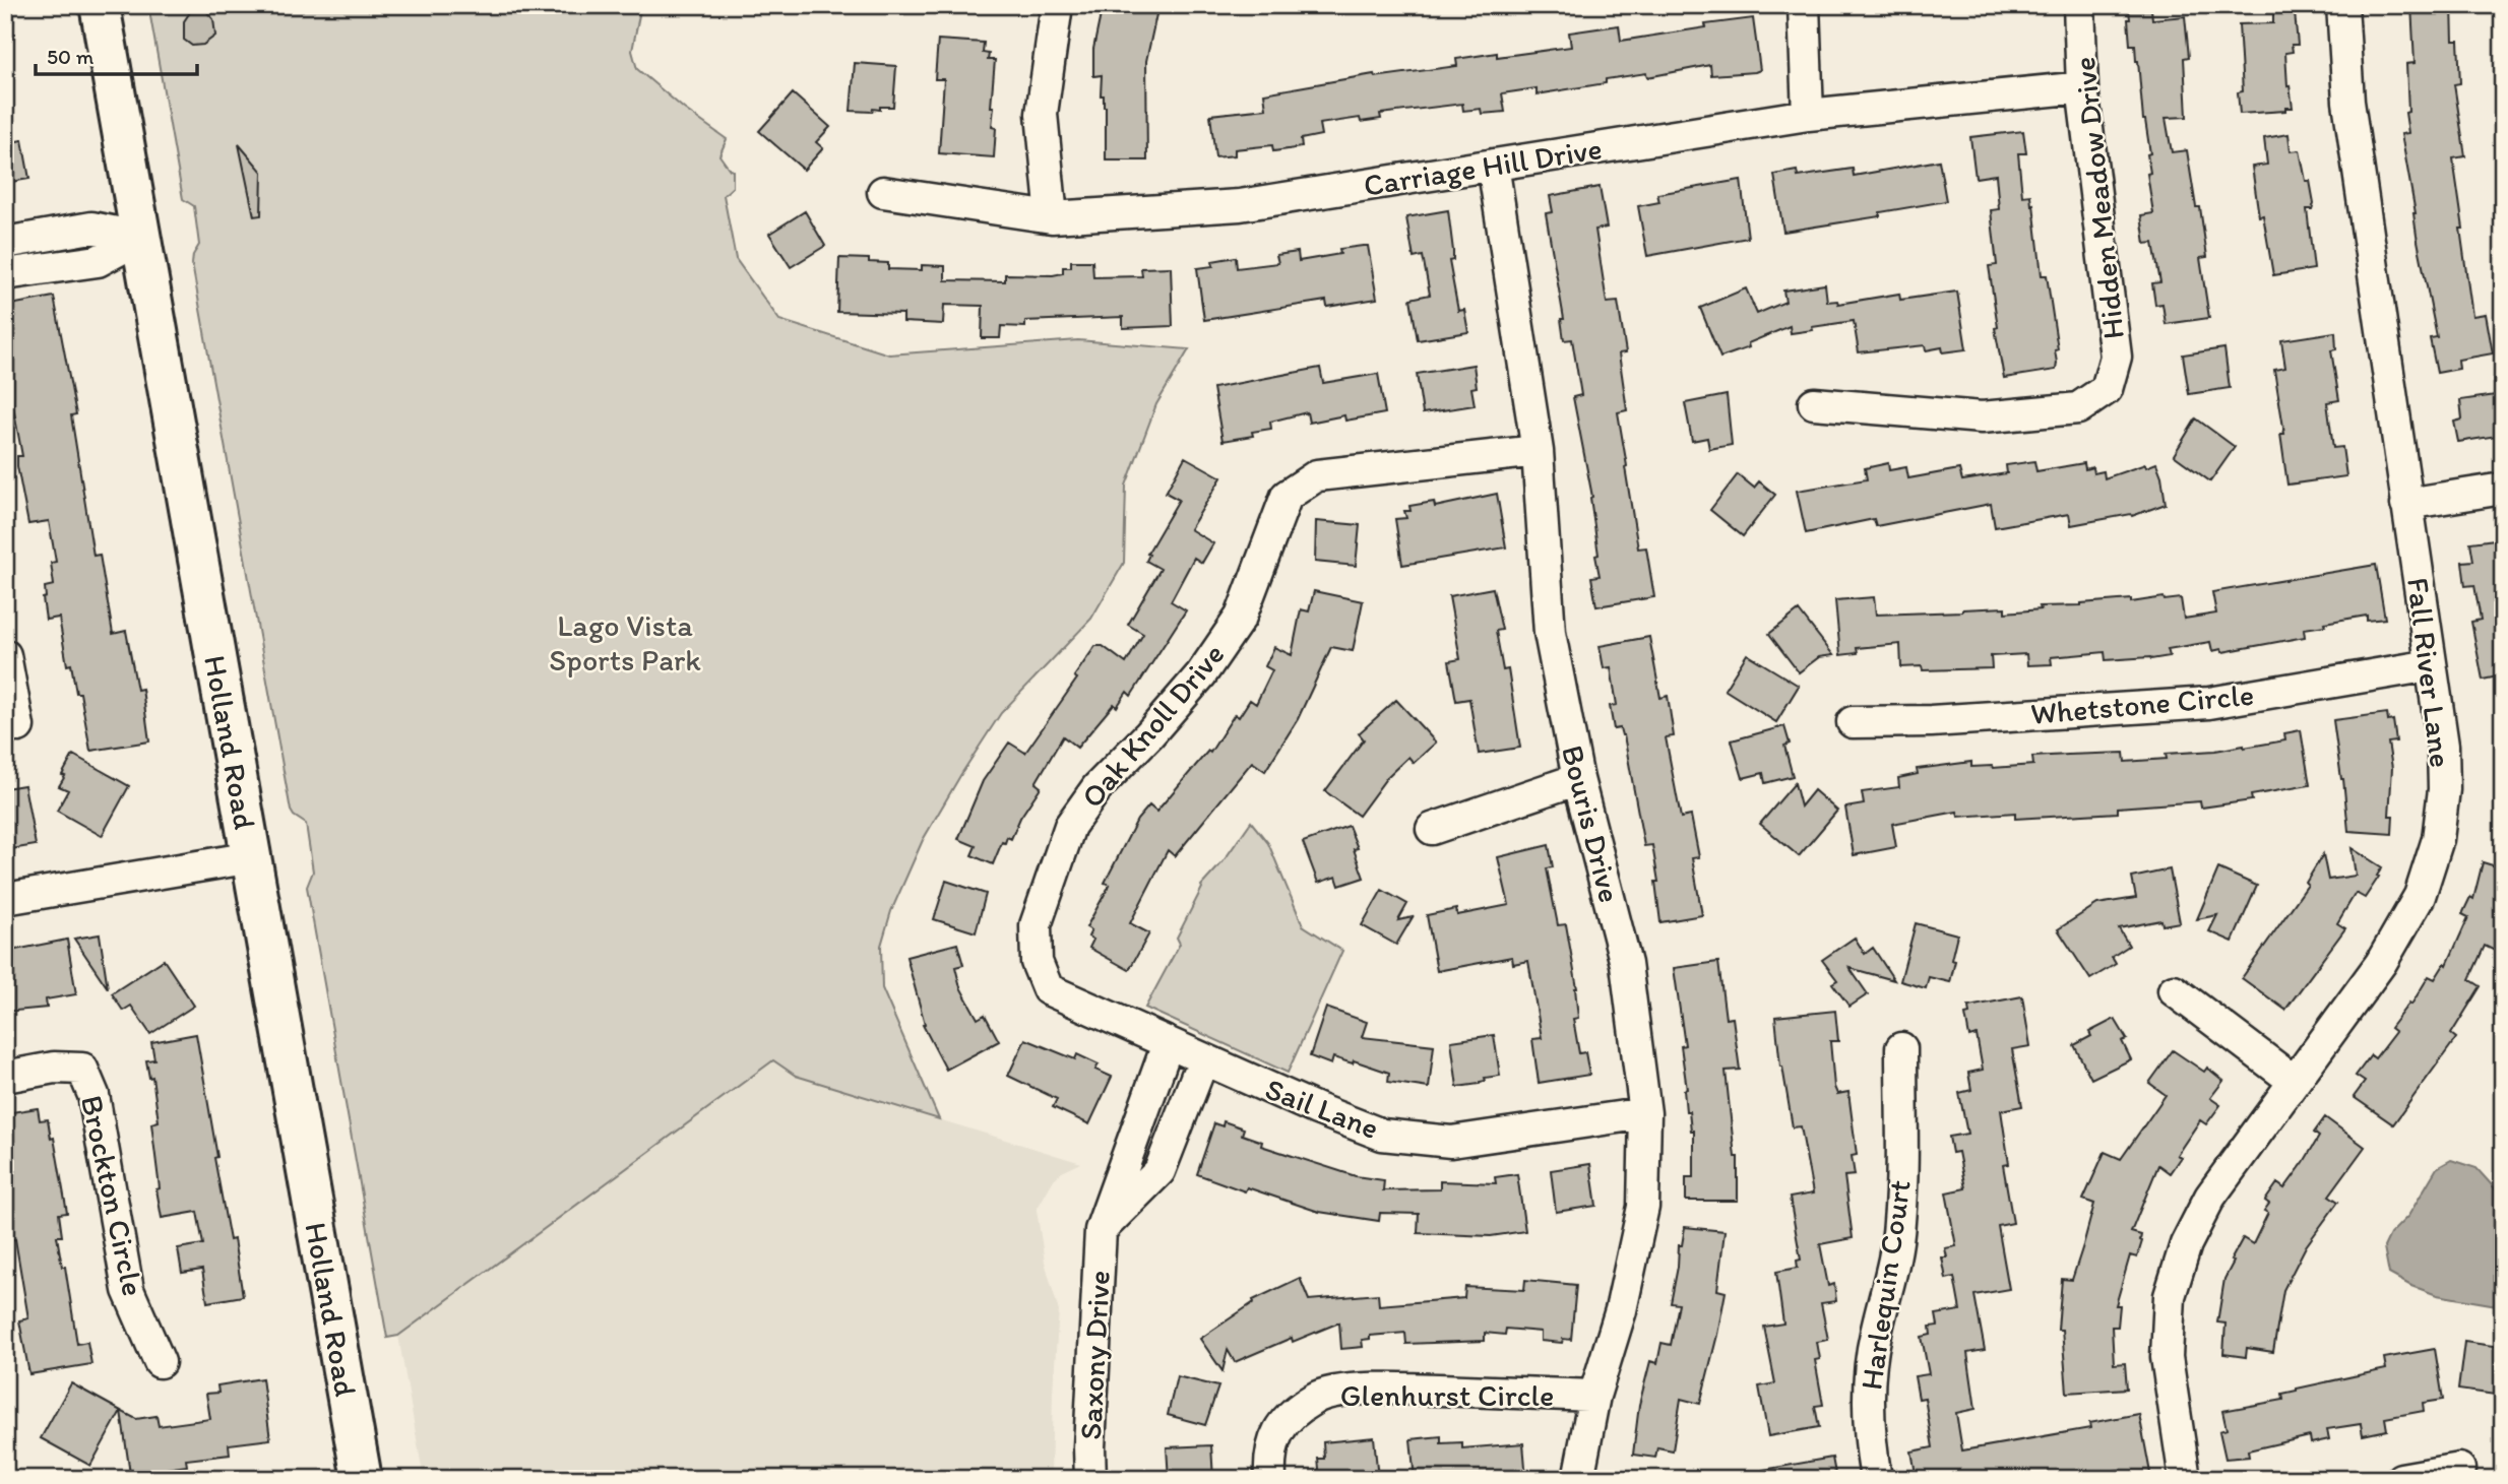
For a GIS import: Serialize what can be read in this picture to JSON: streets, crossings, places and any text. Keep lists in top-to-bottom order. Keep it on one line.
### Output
{"streets":{"main road":["Holland Road"],"street":["Carriage Hill Drive","Hidden Meadow Drive","Fall River Lane","Whetstone Circle","Oak Knoll Drive","Bouris Drive","Sail Lane","Brockton Circle","Harlequin Court","Saxony Drive","Glenhurst Circle"]},"crossings":[["Carriage Hill Drive","Hidden Meadow Drive"],["Carriage Hill Drive","Bouris Drive"],["Fall River Lane","Whetstone Circle"],["Oak Knoll Drive","Bouris Drive"],["Oak Knoll Drive","Sail Lane"],["Bouris Drive","Sail Lane"],["Bouris Drive","Glenhurst Circle"],["Sail Lane","Saxony Drive"]],"parks":["Lago Vista Sports Park"],"scale_bar":"50 m"}
